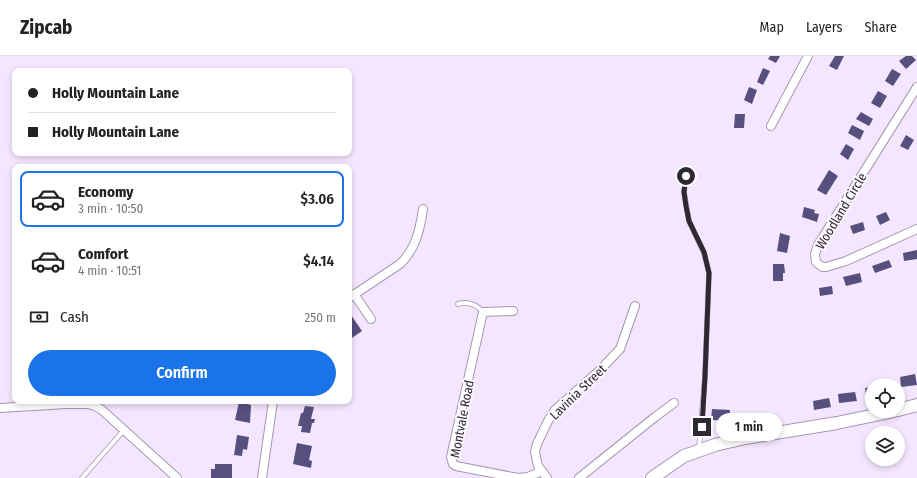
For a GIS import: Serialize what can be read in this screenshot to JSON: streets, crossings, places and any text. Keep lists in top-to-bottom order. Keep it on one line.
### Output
{"streets":{"street":["Woodland Circle","Lavinia Street","Montvale Road"]},"crossings":[["Lavinia Street","Montvale Road"]],"page":{"header":"Zipcab","nav":["Map","Layers","Share"],"banner":["Holly Mountain Lane","Holly Mountain Lane"],"list":[{"name":"Economy","note":"3 min · 10:50","value":"$3.06"},{"name":"Comfort","note":"4 min · 10:51","value":"$4.14"}],"pay":["Cash","250 m"],"buttons":"Confirm","bubble":"1 min"}}
